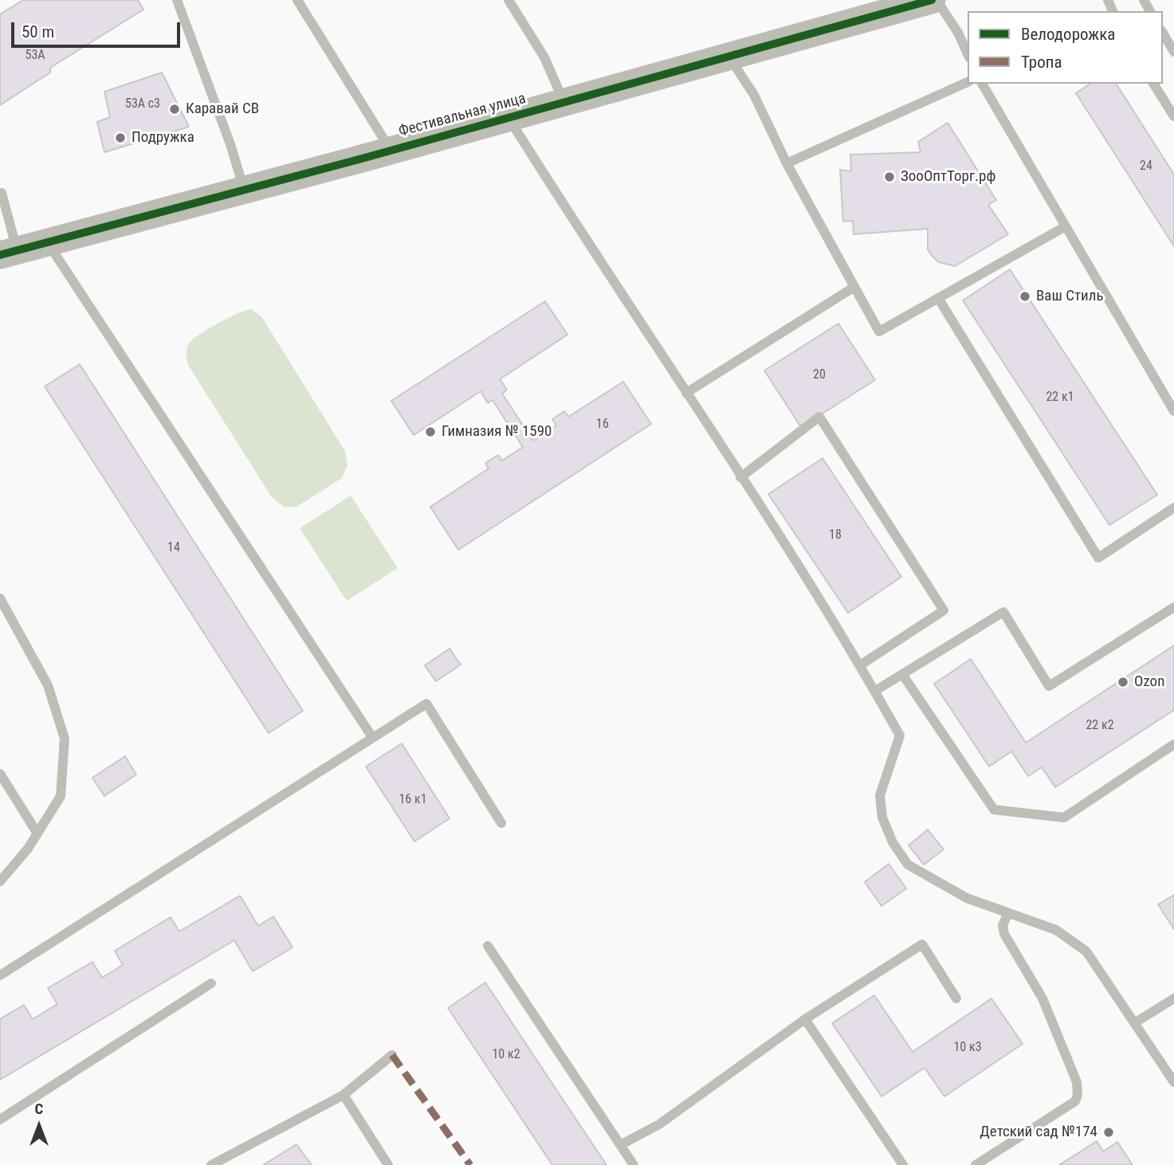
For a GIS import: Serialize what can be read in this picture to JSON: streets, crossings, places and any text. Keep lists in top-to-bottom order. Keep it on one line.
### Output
{"streets":{"street":["Фестивальная улица"]},"places":["Каравай СВ","Подружка","ЗооОптТорг.рф","Ваш Стиль","Гимназия № 1590","Ozon","Детский сад №174"],"house_numbers":["53А","53А с3","24","20","22 к1","16","18","14","22 к2","16 к1","10 к3","10 к2"],"legend":["Велодорожка","Тропа"],"scale_bar":"50 m","north":"top"}
